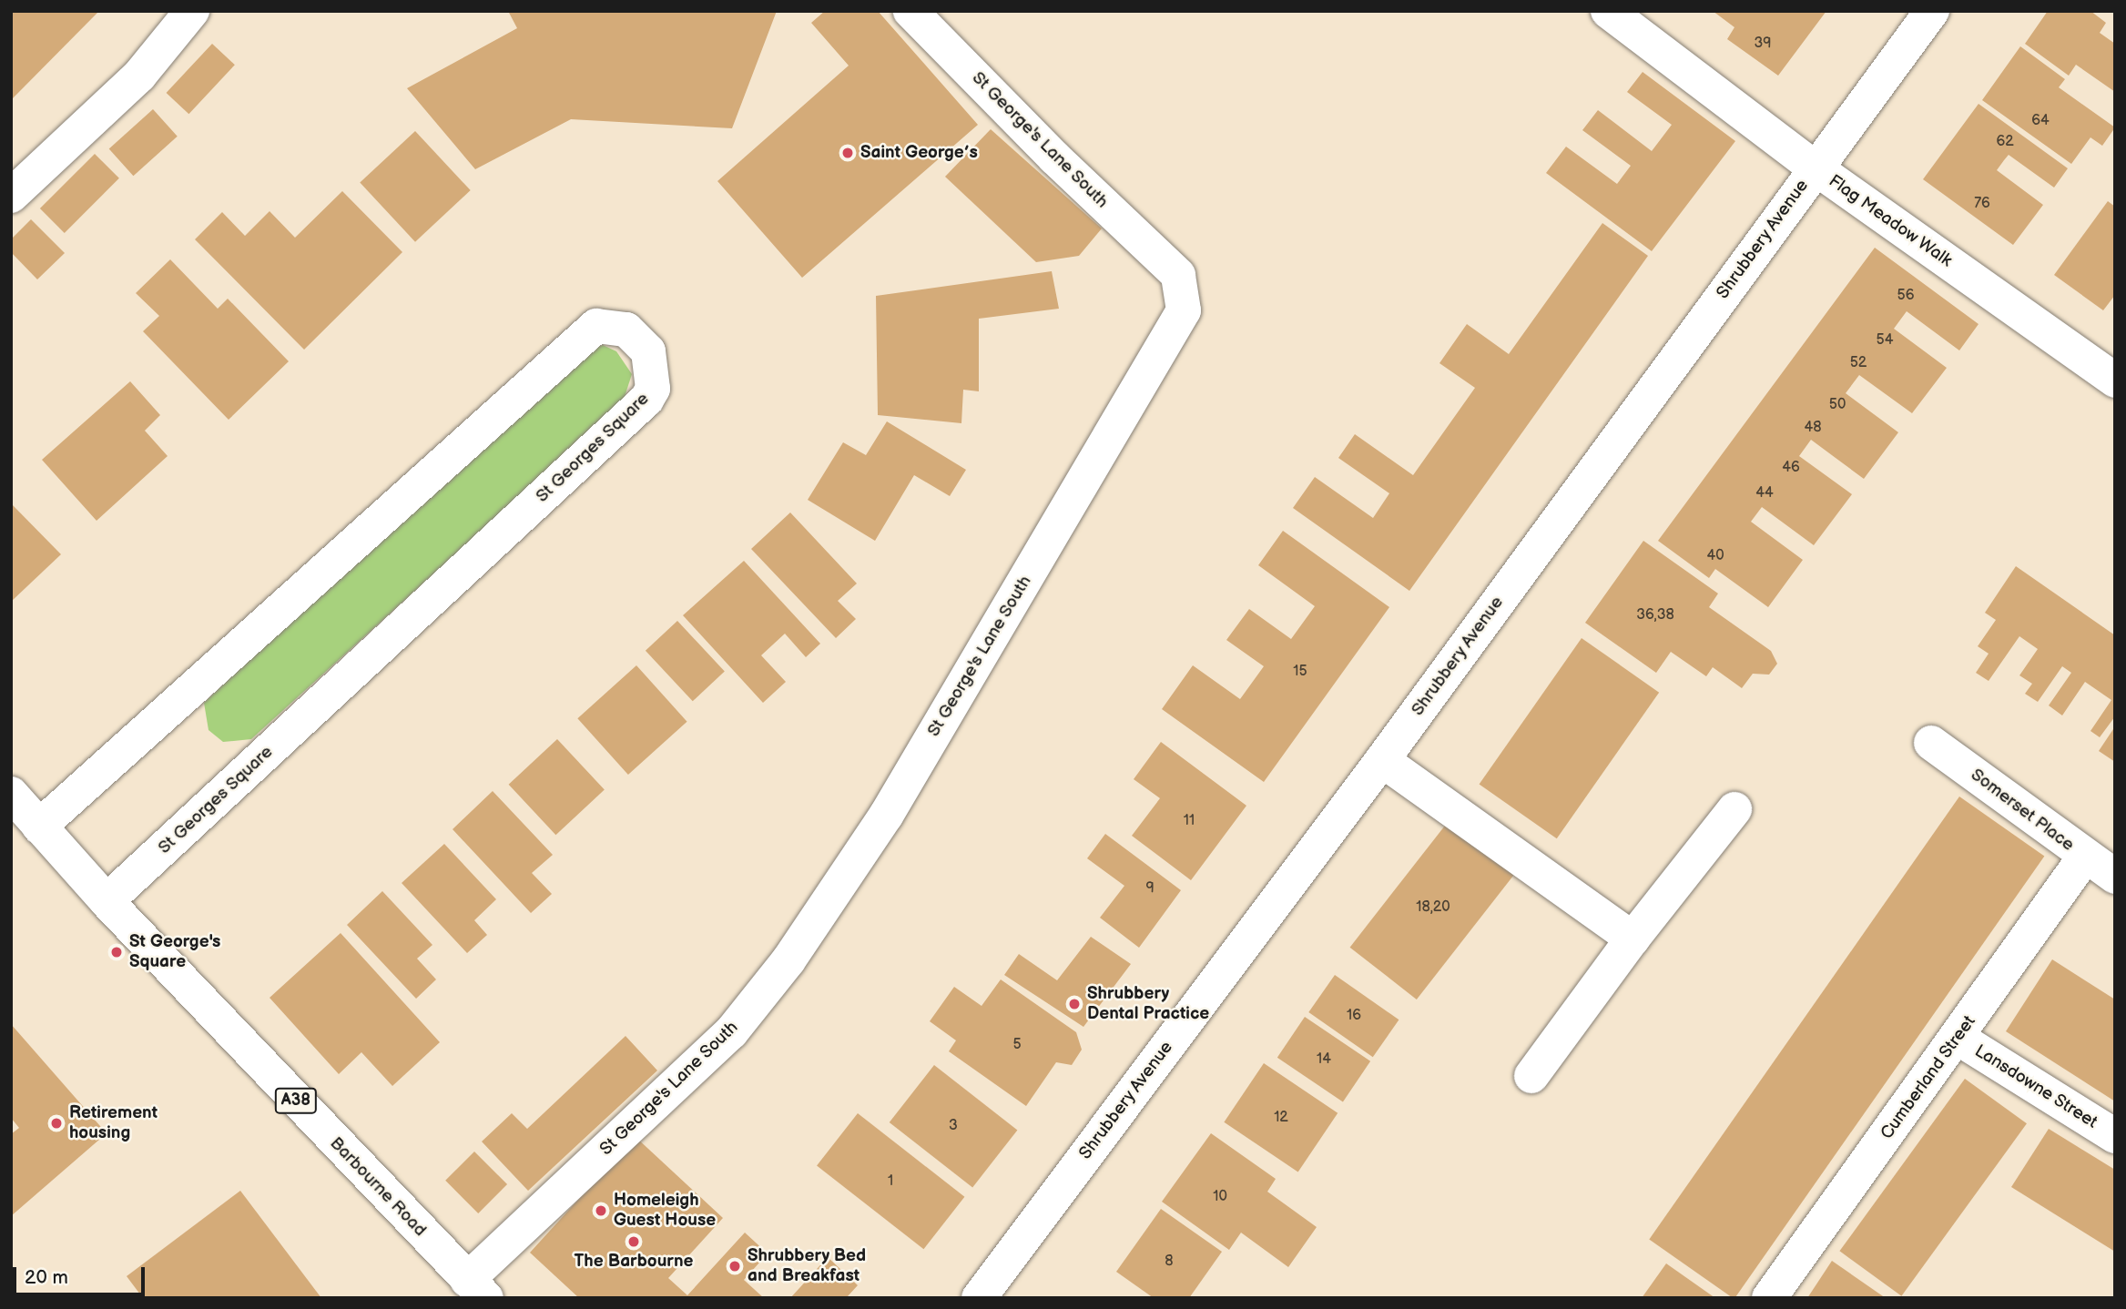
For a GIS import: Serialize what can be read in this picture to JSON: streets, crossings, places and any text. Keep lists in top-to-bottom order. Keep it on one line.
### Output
{"streets":{"street":["St George's Lane South","Flag Meadow Walk","Shrubbery Avenue","St Georges Square","Somerset Place","Cumberland Street","Lansdowne Street","A38","Barbourne Road"]},"crossings":[["St George's Lane South","Barbourne Road"],["Flag Meadow Walk","Shrubbery Avenue"],["St Georges Square","Barbourne Road"],["Somerset Place","Cumberland Street"],["Cumberland Street","Lansdowne Street"]],"places":["Saint George’s","St George's Square","Shrubbery Dental Practice","Retirement housing","Homeleigh Guest House","The Barbourne","Shrubbery Bed and Breakfast"],"house_numbers":["39","64","62","76","56","54","52","50","48","46","44","40","36,38","15","11","9","18,20","16","5","14","12","3","1","10","8"],"scale_bar":"20 m"}
